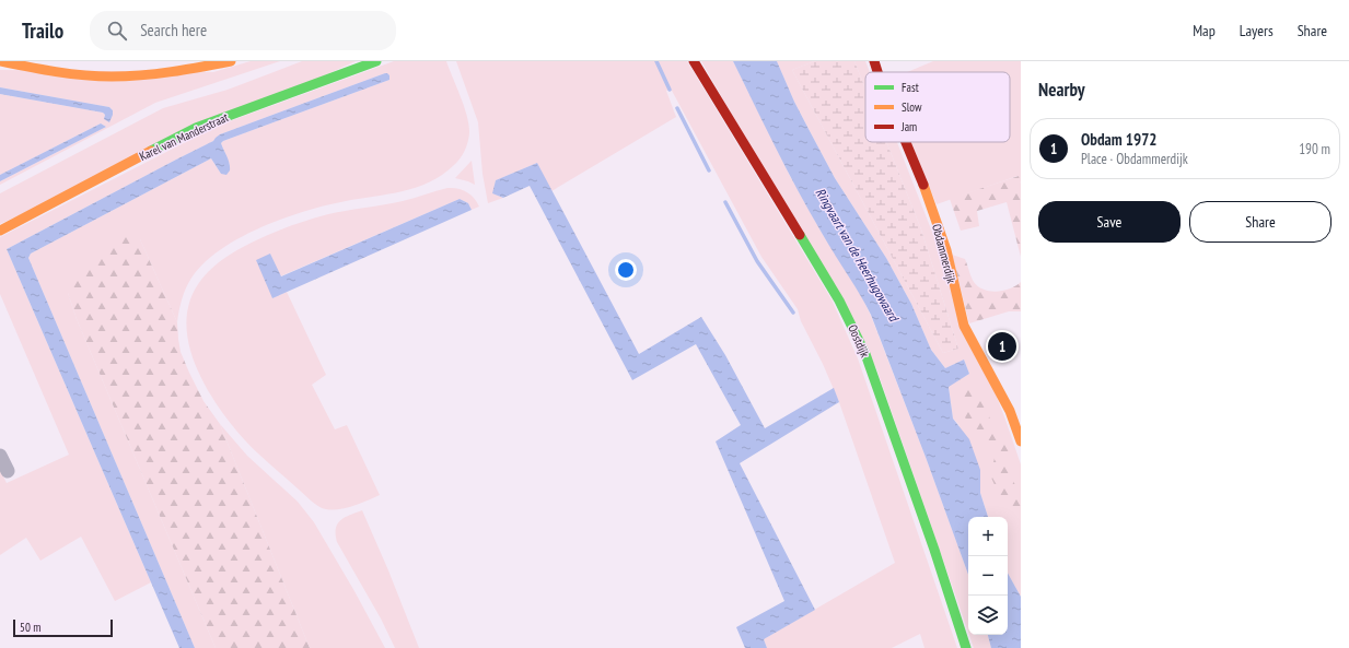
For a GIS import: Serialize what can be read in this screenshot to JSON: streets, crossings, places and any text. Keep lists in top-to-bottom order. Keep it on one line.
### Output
{"streets":{"street":["Karel van Manderstraat","Obdammerdijk","Oostdijk"]},"water":["Ringvaart van de Heerhugowaard"],"legend":["Fast","Slow","Jam"],"scale_bar":"50 m","page":{"header":"Trailo","search":"Search here","nav":["Map","Layers","Share"],"heading":"Nearby","list":[{"mark":"1","name":"Obdam 1972","note":"Place · Obdammerdijk","value":"190 m"}],"buttons":["Save","Share"],"pins":"1","map_buttons":["+","−"],"scale":"50 m"}}
